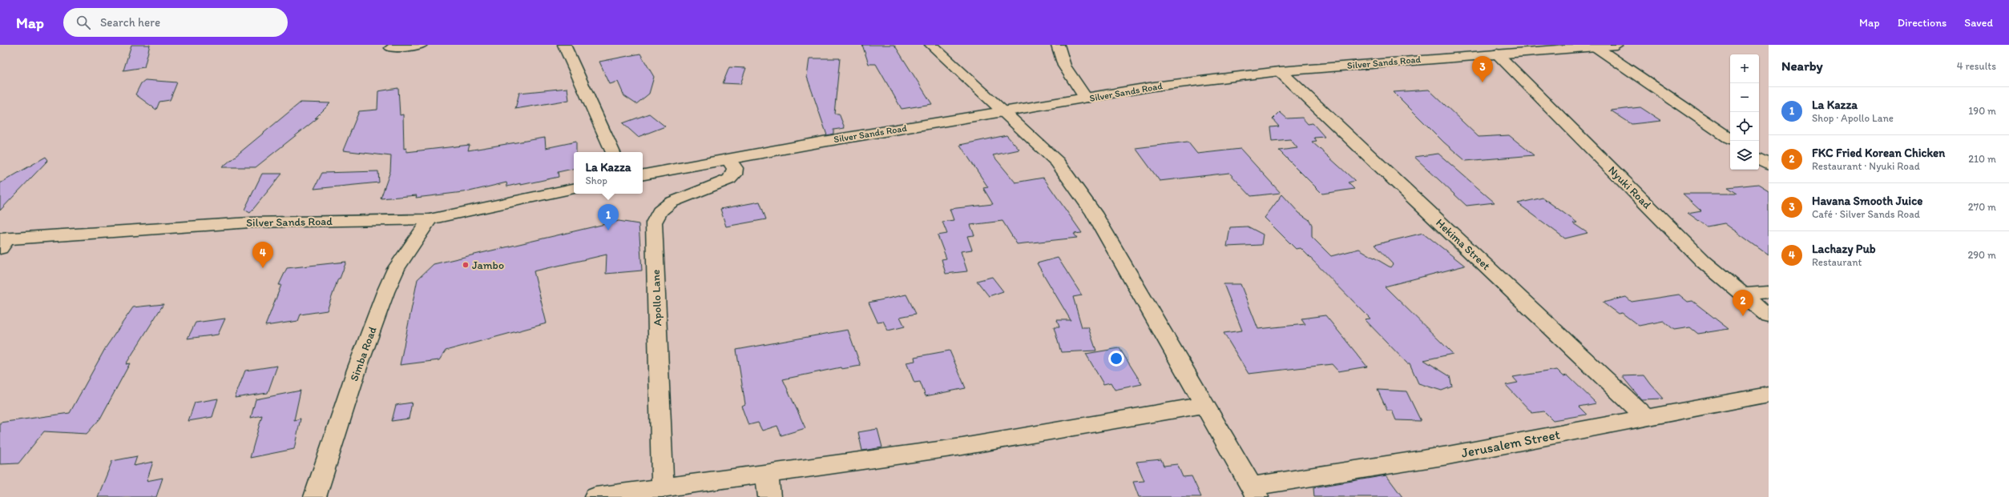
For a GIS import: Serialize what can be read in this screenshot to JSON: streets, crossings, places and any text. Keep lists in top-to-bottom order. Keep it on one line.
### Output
{"streets":{"street":["Silver Sands Road","Nyuki Road","Hekima Street","Apollo Lane","Simba Road","Jerusalem Street"]},"crossings":[["Silver Sands Road","Nyuki Road"],["Silver Sands Road","Hekima Street"],["Silver Sands Road","Apollo Lane"],["Silver Sands Road","Simba Road"],["Hekima Street","Jerusalem Street"]],"places":["Jambo"],"page":{"header":"Map","search":"Search here","nav":["Map","Directions","Saved"],"heading":["Nearby","4 results"],"map_buttons":["+","−"],"pins":["3","1","4","2"],"list":[{"mark":"1","name":"La Kazza","note":"Shop · Apollo Lane","value":"190 m"},{"mark":"2","name":"FKC Fried Korean Chicken","note":"Restaurant · Nyuki Road","value":"210 m"},{"mark":"3","name":"Havana Smooth Juice","note":"Café · Silver Sands Road","value":"270 m"},{"mark":"4","name":"Lachazy Pub","note":"Restaurant","value":"290 m"}],"popup":["La Kazza","Shop"]}}
